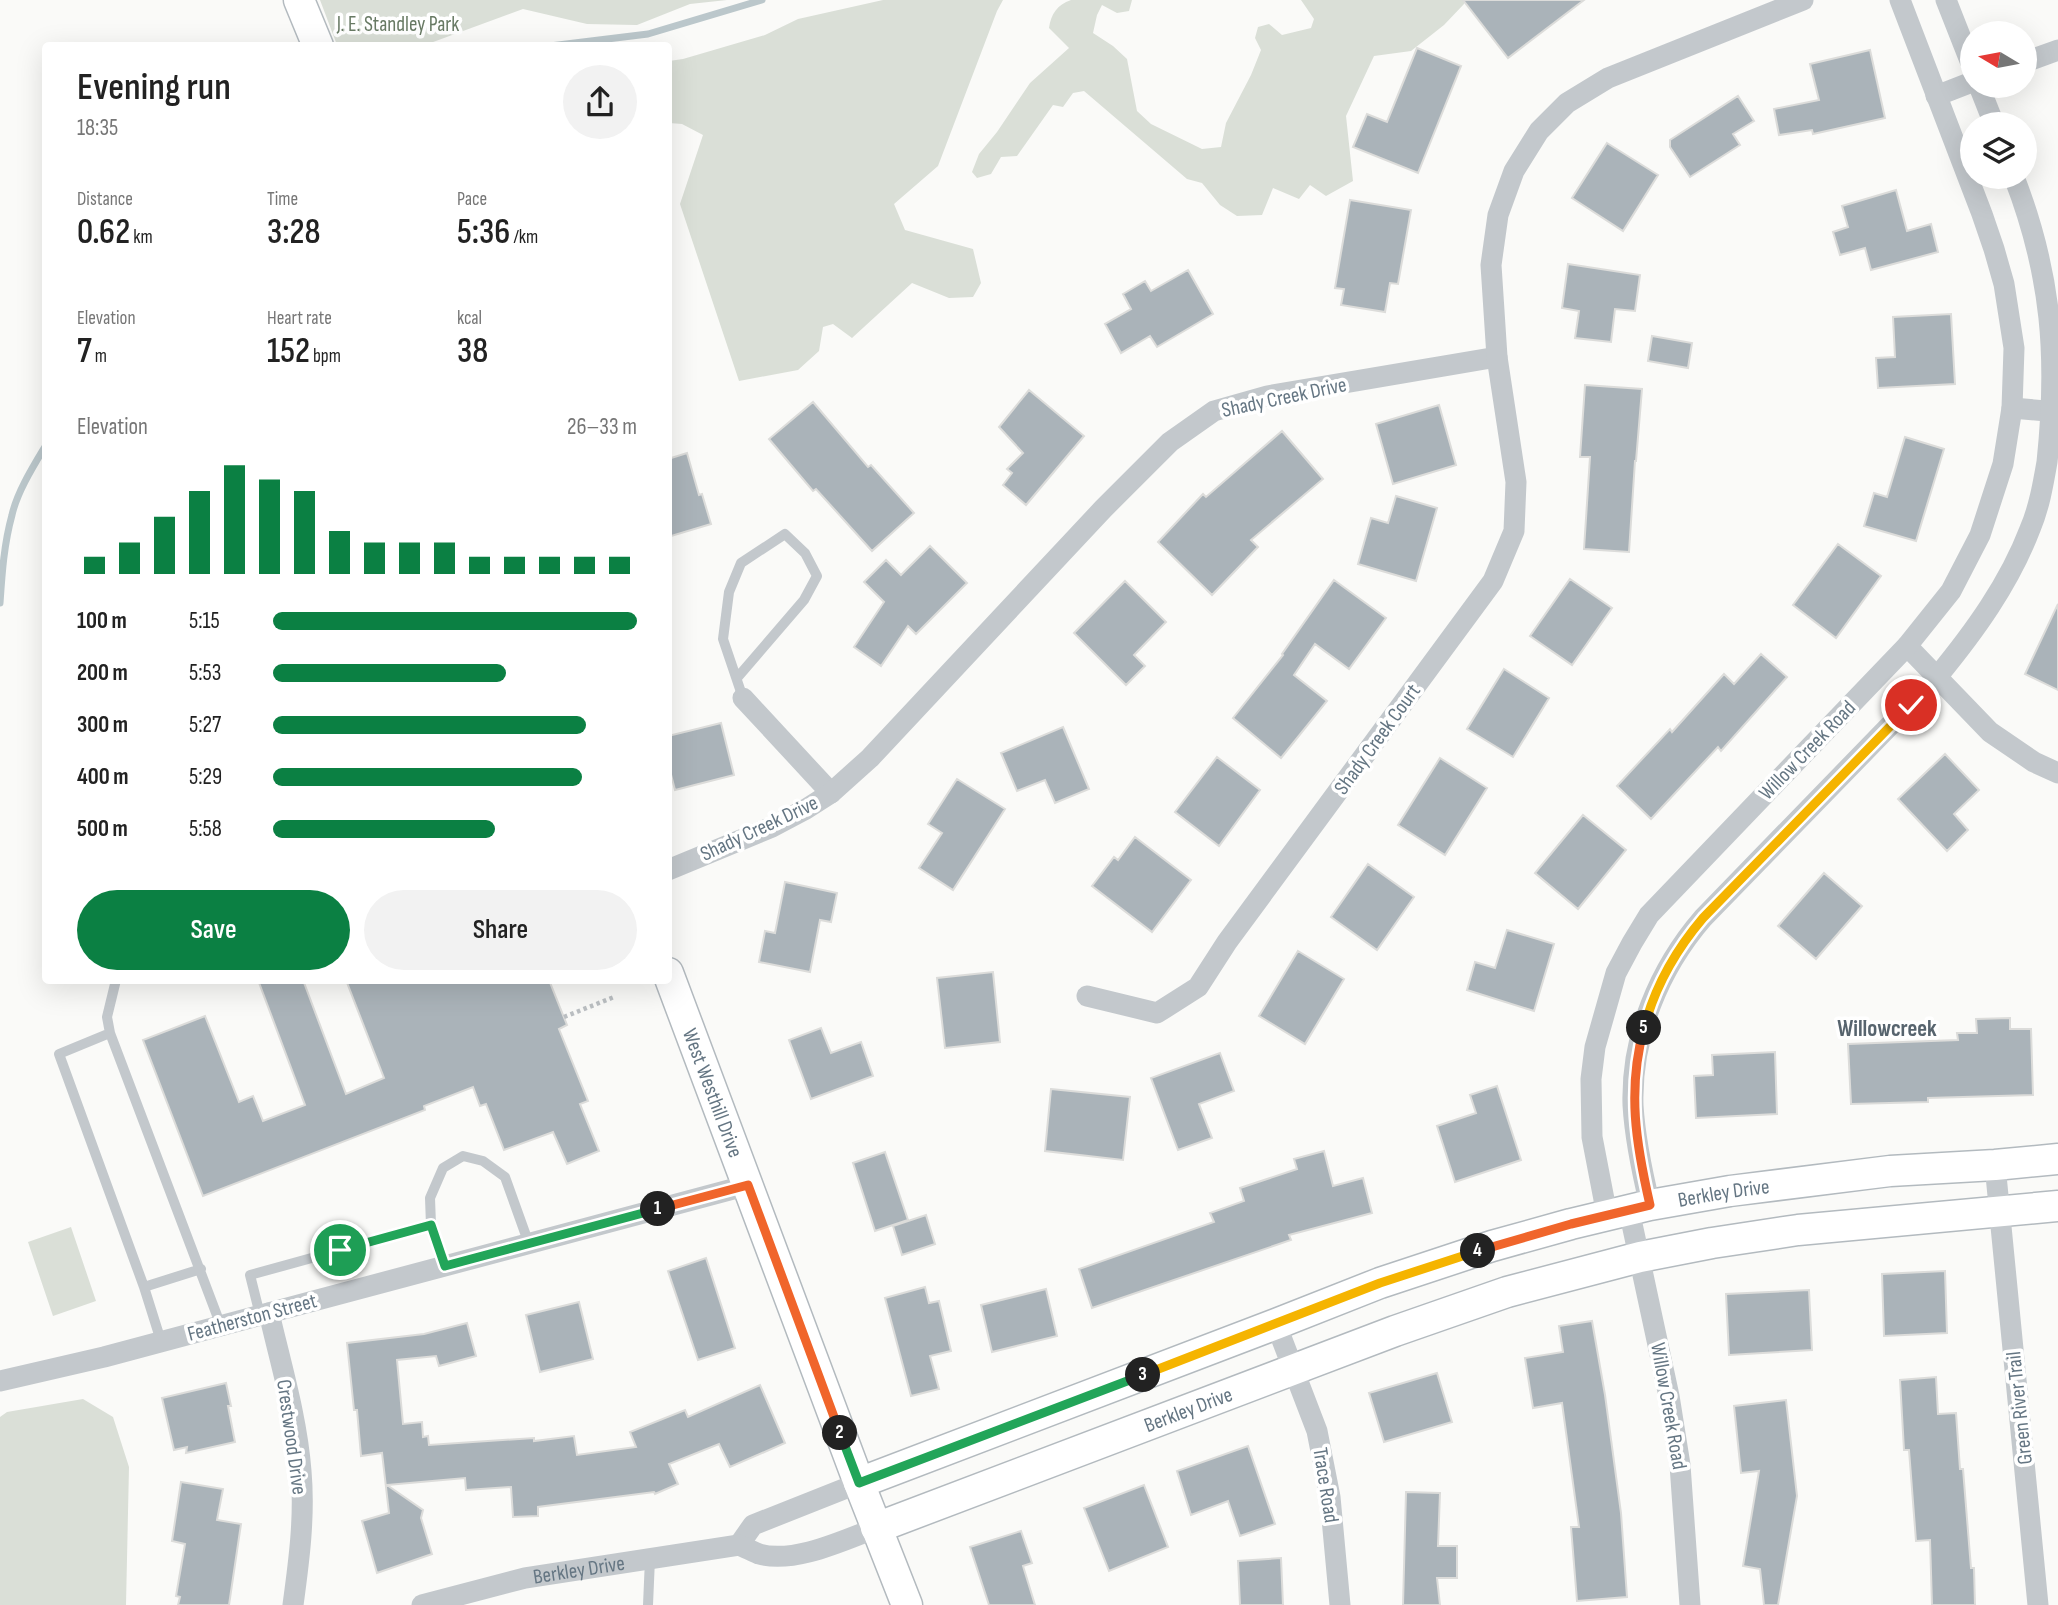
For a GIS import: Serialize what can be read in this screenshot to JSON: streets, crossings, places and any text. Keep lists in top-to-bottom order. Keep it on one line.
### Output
{"streets":{"street":["Shady Creek Drive","Shady Creek Court","Willow Creek Road","West Westhill Drive","Berkley Drive","Featherston Street","Green River Trail","Crestwood Drive","Trace Road"]},"crossings":[["Shady Creek Drive","Shady Creek Court"],["Willow Creek Road","Berkley Drive"],["West Westhill Drive","Berkley Drive"],["West Westhill Drive","Featherston Street"],["Berkley Drive","Green River Trail"],["Berkley Drive","Trace Road"],["Featherston Street","Crestwood Drive"]],"districts":["Willowcreek"],"parks":["J. E. Standley Park"],"north":"left","page":{"heading":["Evening run","18:35"],"stats":[["Distance","0.62 km"],["Time","3:28"],["Pace","5:36 /km"],["Elevation","7 m"],["Heart rate","152 bpm"],["kcal","38"]],"chart":["Elevation","26–33 m"],"list":[{"name":"100 m","note":"5:15"},{"name":"200 m","note":"5:53"},{"name":"300 m","note":"5:27"},{"name":"400 m","note":"5:29"},{"name":"500 m","note":"5:58"}],"buttons":["Save","Share"],"pins":["5","1","4","3","2"]}}
